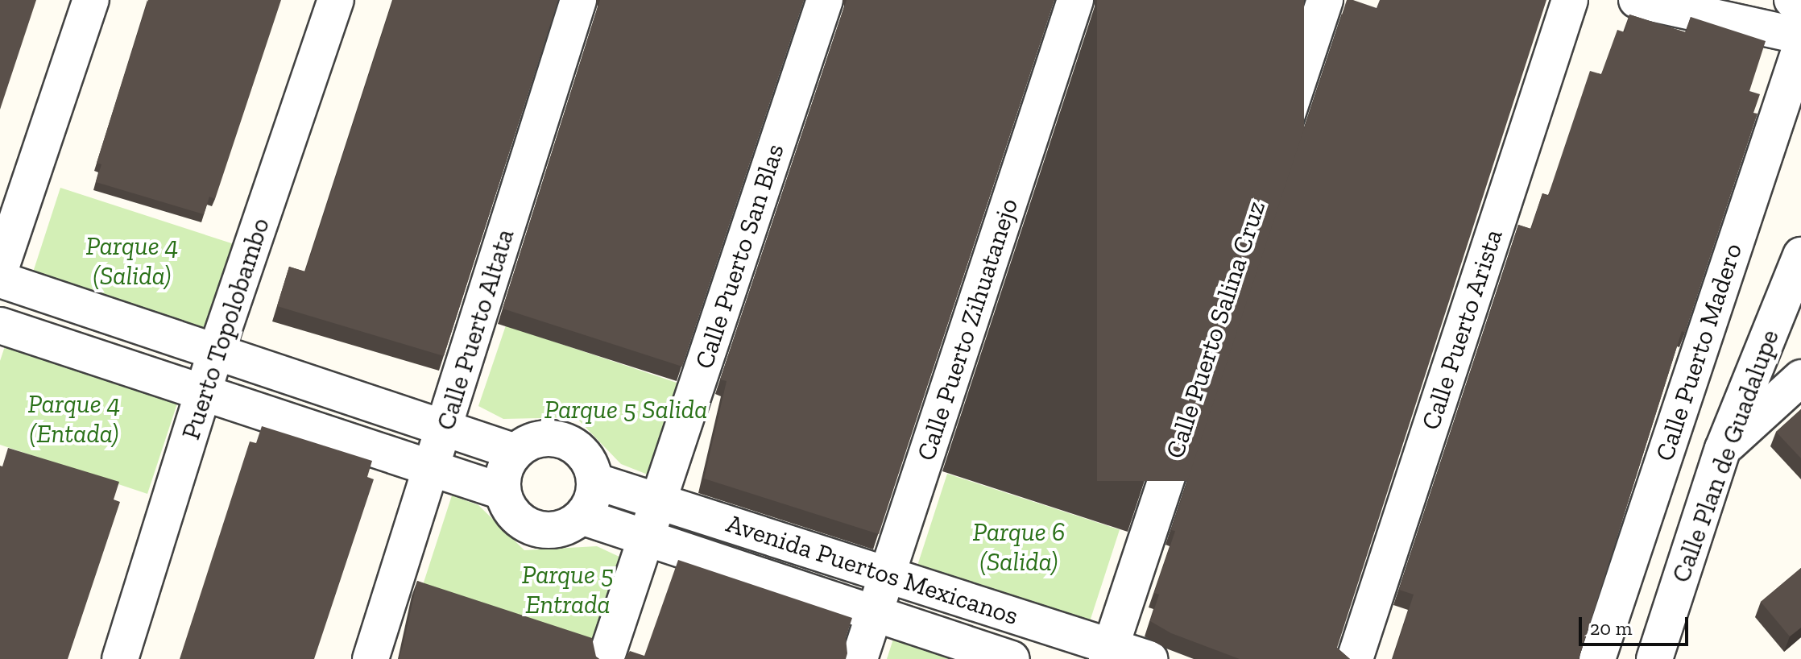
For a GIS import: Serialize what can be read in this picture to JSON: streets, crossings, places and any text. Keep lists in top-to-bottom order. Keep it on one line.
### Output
{"streets":{"street":["Calle Puerto San Blas","Puerto Topolobambo","Calle Puerto Altata","Calle Puerto Zihuatanejo","Calle Puerto Salina Cruz","Calle Puerto Arista","Calle Puerto Madero","Calle Plan de Guadalupe","Avenida Puertos Mexicanos"]},"crossings":[["Calle Puerto San Blas","Avenida Puertos Mexicanos"],["Calle Puerto Zihuatanejo","Avenida Puertos Mexicanos"],["Calle Puerto Salina Cruz","Avenida Puertos Mexicanos"]],"parks":["Parque 4 (Salida)","Parque 4 (Entada)","Parque 5 Salida","Parque 6 (Salida)","Parque 5 Entrada"],"scale_bar":"20 m"}
